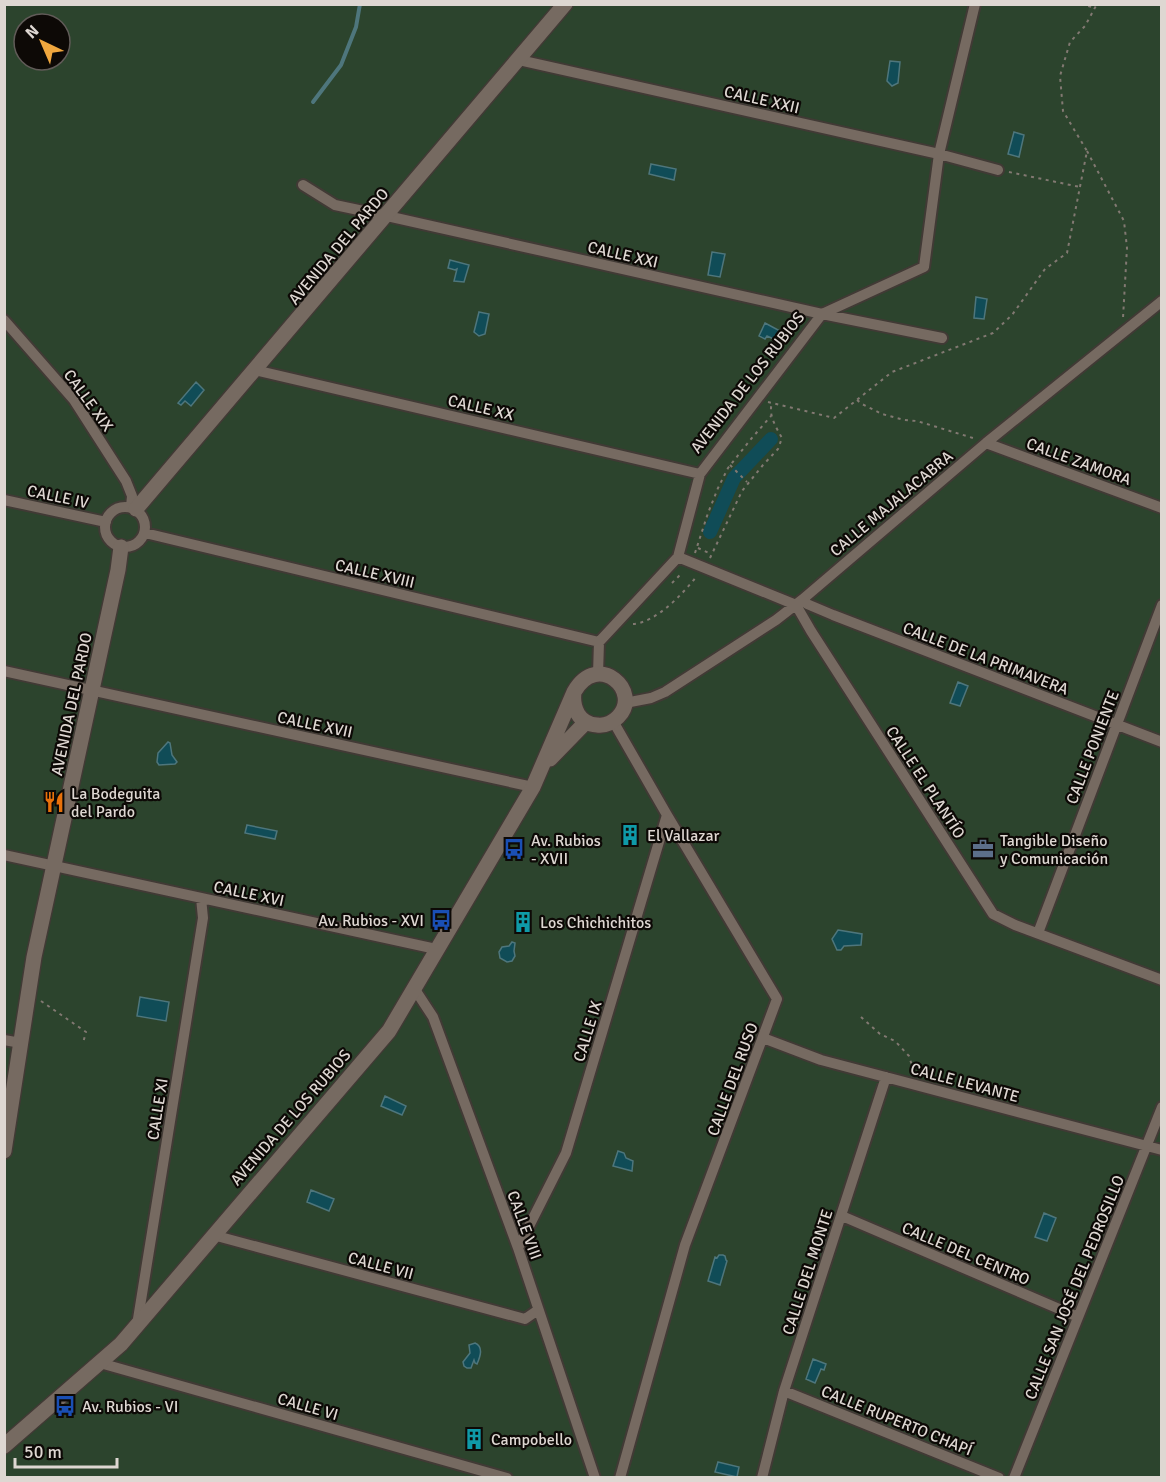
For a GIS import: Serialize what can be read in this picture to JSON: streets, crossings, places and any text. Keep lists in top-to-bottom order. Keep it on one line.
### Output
{"streets":{"street":["CALLE XXII","AVENIDA DEL PARDO","CALLE XXI","AVENIDA DE LOS RUBIOS","CALLE XIX","CALLE XX","CALLE ZAMORA","CALLE IV","CALLE MAJALACABRA","CALLE XVIII","CALLE DE LA PRIMAVERA","CALLE XVII","CALLE PONIENTE","CALLE EL PLANTÍO","CALLE XVI","CALLE IX","CALLE DEL RUSO","CALLE LEVANTE","CALLE XI","CALLE VIII","CALLE DEL CENTRO","CALLE VII","CALLE DEL MONTE","CALLE SAN JOSÉ DEL PEDROSILLO","CALLE VI","CALLE RUPERTO CHAPÍ"]},"crossings":[["CALLE XXII","AVENIDA DEL PARDO"],["CALLE XXII","AVENIDA DE LOS RUBIOS"],["AVENIDA DEL PARDO","CALLE XXI"],["AVENIDA DEL PARDO","CALLE XIX"],["AVENIDA DEL PARDO","CALLE XX"],["AVENIDA DEL PARDO","CALLE IV"],["AVENIDA DEL PARDO","CALLE XVIII"],["AVENIDA DEL PARDO","CALLE XVII"],["AVENIDA DEL PARDO","CALLE XVI"],["CALLE XXI","AVENIDA DE LOS RUBIOS"],["AVENIDA DE LOS RUBIOS","CALLE XX"],["AVENIDA DE LOS RUBIOS","CALLE MAJALACABRA"],["AVENIDA DE LOS RUBIOS","CALLE XVIII"],["AVENIDA DE LOS RUBIOS","CALLE DE LA PRIMAVERA"],["AVENIDA DE LOS RUBIOS","CALLE XVII"],["AVENIDA DE LOS RUBIOS","CALLE XVI"],["AVENIDA DE LOS RUBIOS","CALLE DEL RUSO"],["AVENIDA DE LOS RUBIOS","CALLE XI"],["AVENIDA DE LOS RUBIOS","CALLE VIII"],["AVENIDA DE LOS RUBIOS","CALLE VII"],["AVENIDA DE LOS RUBIOS","CALLE VI"],["CALLE XIX","CALLE IV"],["CALLE XIX","CALLE XVIII"],["CALLE ZAMORA","CALLE MAJALACABRA"],["CALLE IV","CALLE XVIII"],["CALLE MAJALACABRA","CALLE DE LA PRIMAVERA"],["CALLE MAJALACABRA","CALLE EL PLANTÍO"],["CALLE MAJALACABRA","CALLE DEL RUSO"],["CALLE DE LA PRIMAVERA","CALLE PONIENTE"],["CALLE DE LA PRIMAVERA","CALLE EL PLANTÍO"],["CALLE PONIENTE","CALLE EL PLANTÍO"],["CALLE XVI","CALLE XI"],["CALLE IX","CALLE DEL RUSO"],["CALLE IX","CALLE VIII"],["CALLE DEL RUSO","CALLE LEVANTE"],["CALLE LEVANTE","CALLE DEL MONTE"],["CALLE LEVANTE","CALLE SAN JOSÉ DEL PEDROSILLO"],["CALLE VIII","CALLE VII"],["CALLE DEL CENTRO","CALLE DEL MONTE"],["CALLE DEL CENTRO","CALLE SAN JOSÉ DEL PEDROSILLO"],["CALLE DEL MONTE","CALLE RUPERTO CHAPÍ"]],"places":{"restaurant":["La Bodeguita del Pardo"],"building":["El Vallazar","Los Chichichitos","Campobello"],"bus stop":["Av. Rubios - XVII","Av. Rubios - XVI","Av. Rubios - VI"],"office":["Tangible Diseño y Comunicación"]},"scale_bar":"50 m","north":"top left"}
